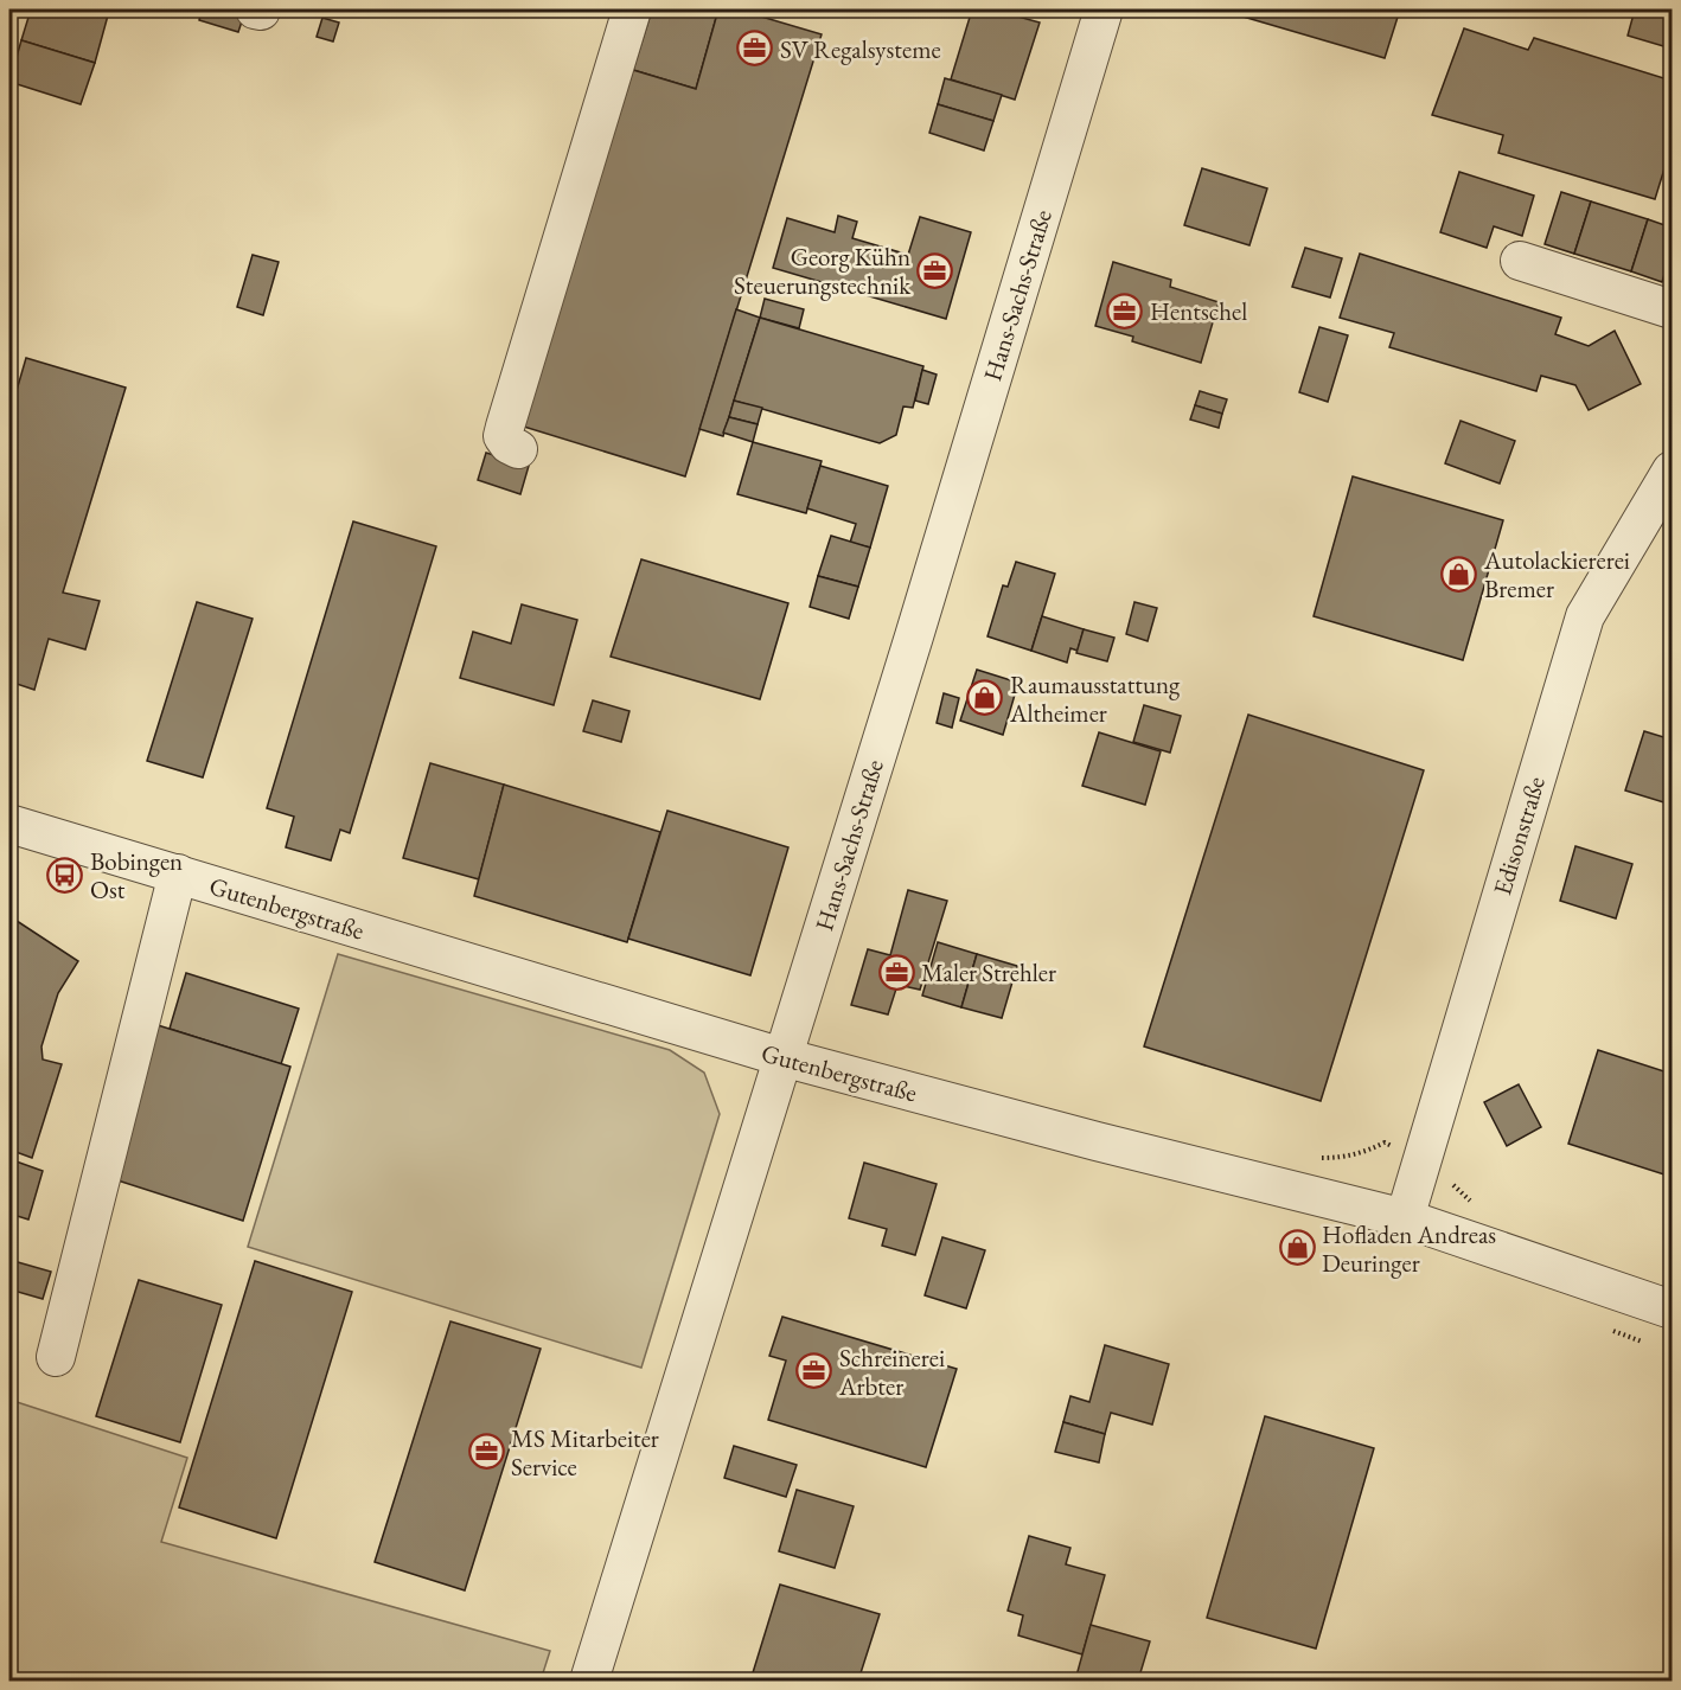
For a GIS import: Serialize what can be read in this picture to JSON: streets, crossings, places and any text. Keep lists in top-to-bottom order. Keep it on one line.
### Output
{"streets":{"street":["Hans-Sachs-Straße","Edisonstraße","Gutenbergstraße"]},"crossings":[["Hans-Sachs-Straße","Gutenbergstraße"],["Edisonstraße","Gutenbergstraße"]],"places":{"office":["SV Regalsysteme","Georg Kühn Steuerungstechnik","Hentschel","Maler Strehler","Schreinerei Arbter","MS Mitarbeiter Service"],"shop":["Autolackiererei Bremer","Raumausstattung Altheimer","Hofladen Andreas Deuringer"],"bus stop":["Bobingen Ost"]}}
